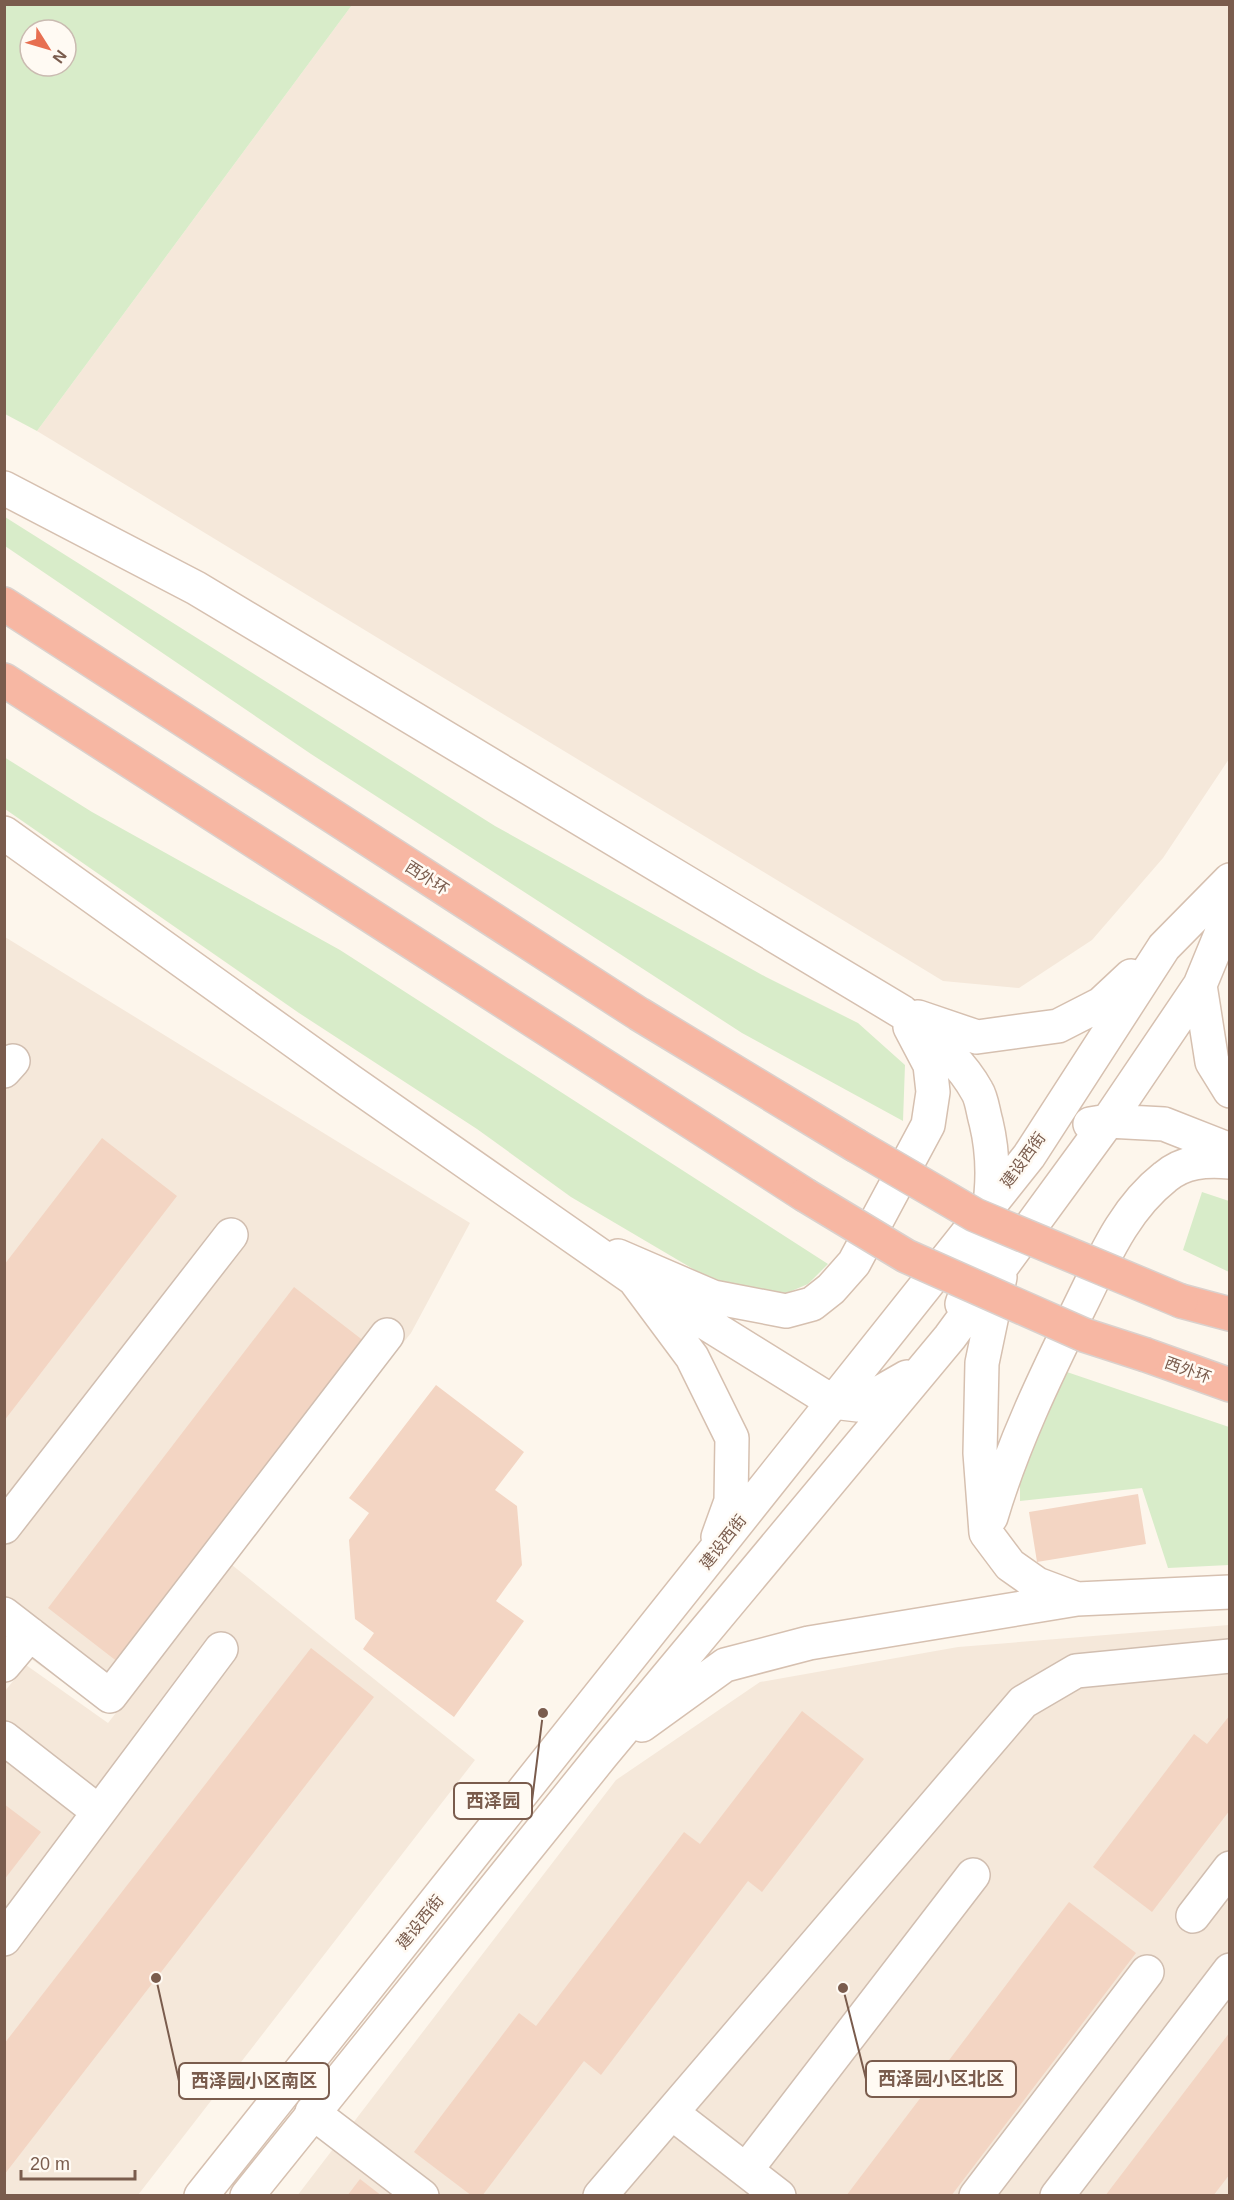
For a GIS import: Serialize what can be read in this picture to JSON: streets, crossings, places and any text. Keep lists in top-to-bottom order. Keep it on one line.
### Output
{"streets":{"highway":["西外环"],"main road":["建设西街"]},"places":["西泽园","西泽园小区南区","西泽园小区北区"],"scale_bar":"20 m","north":"bottom right"}
